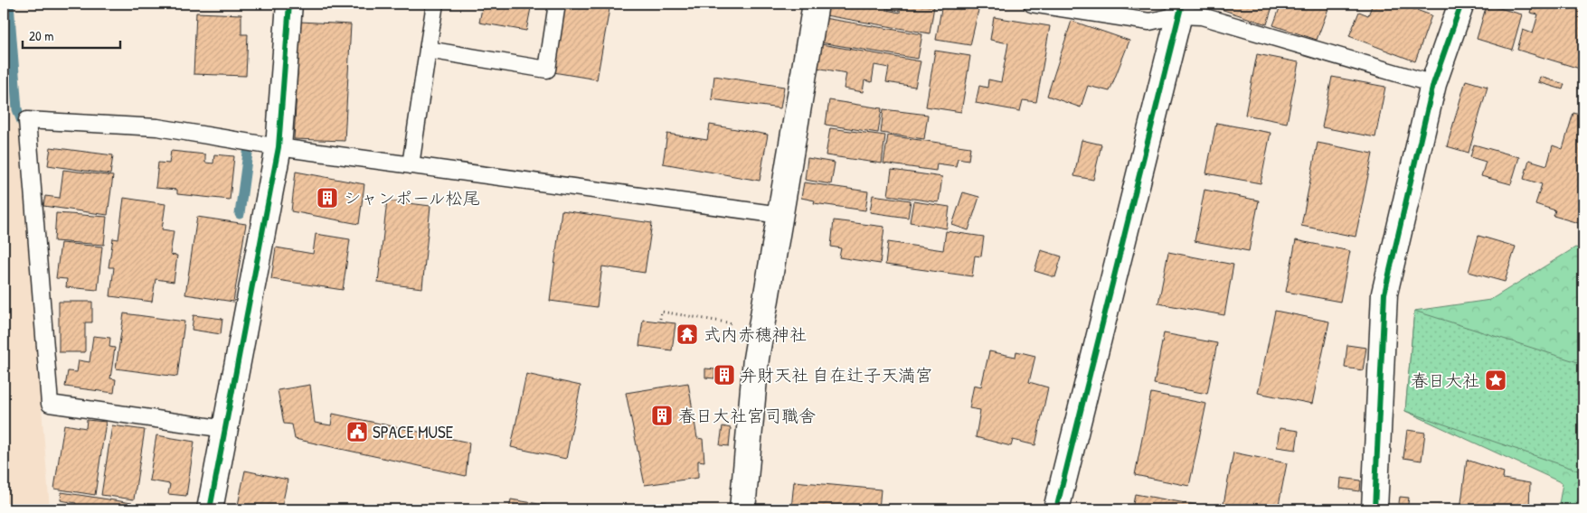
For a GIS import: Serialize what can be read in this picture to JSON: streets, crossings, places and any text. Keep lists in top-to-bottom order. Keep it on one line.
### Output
{"places":{"building":["シャンポール松尾","弁財天社 自在辻子天満宮","春日大社宮司職舎"],"temple":["式内赤穂神社"],"place":["春日大社"],"public building":["SPACE MUSE"]},"scale_bar":"20 m"}
